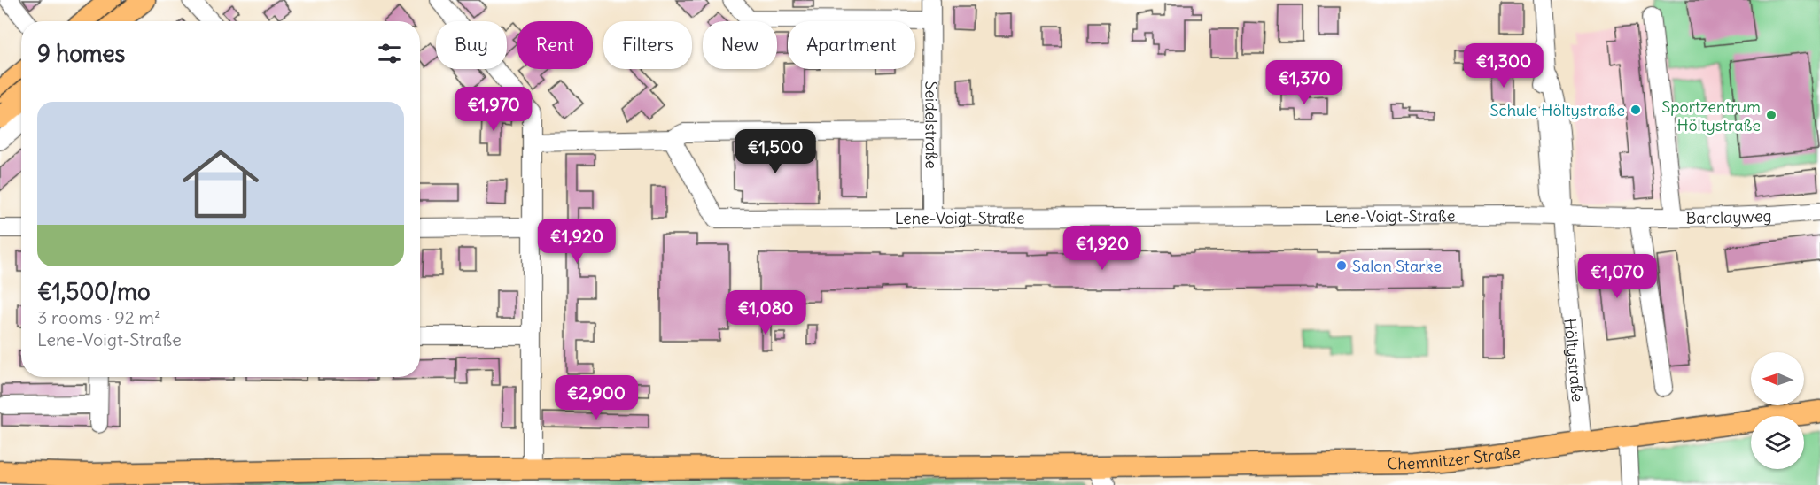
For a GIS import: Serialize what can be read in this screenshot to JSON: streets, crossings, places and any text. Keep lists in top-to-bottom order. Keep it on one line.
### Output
{"streets":{"main road":["Chemnitzer Straße"],"street":["Seidelstraße","Lene-Voigt-Straße","Barclayweg","Höltystraße"]},"crossings":[["Seidelstraße","Lene-Voigt-Straße"],["Lene-Voigt-Straße","Barclayweg"],["Lene-Voigt-Straße","Höltystraße"],["Barclayweg","Höltystraße"],["Höltystraße","Chemnitzer Straße"]],"places":["Schule Höltystraße","Sportzentrum Höltystraße","Salon Starke"],"north":"left","page":{"chip":["Buy","Rent","Filters","New","Apartment"],"heading":"9 homes","price":["€1,300","€1,370","€1,970","€1,500","€1,920","€1,920","€1,070","€1,080","€2,900"],"list":[{"name":"€1,500/mo","note":"3 rooms · 92 m² · Lene-Voigt-Straße"}]}}
